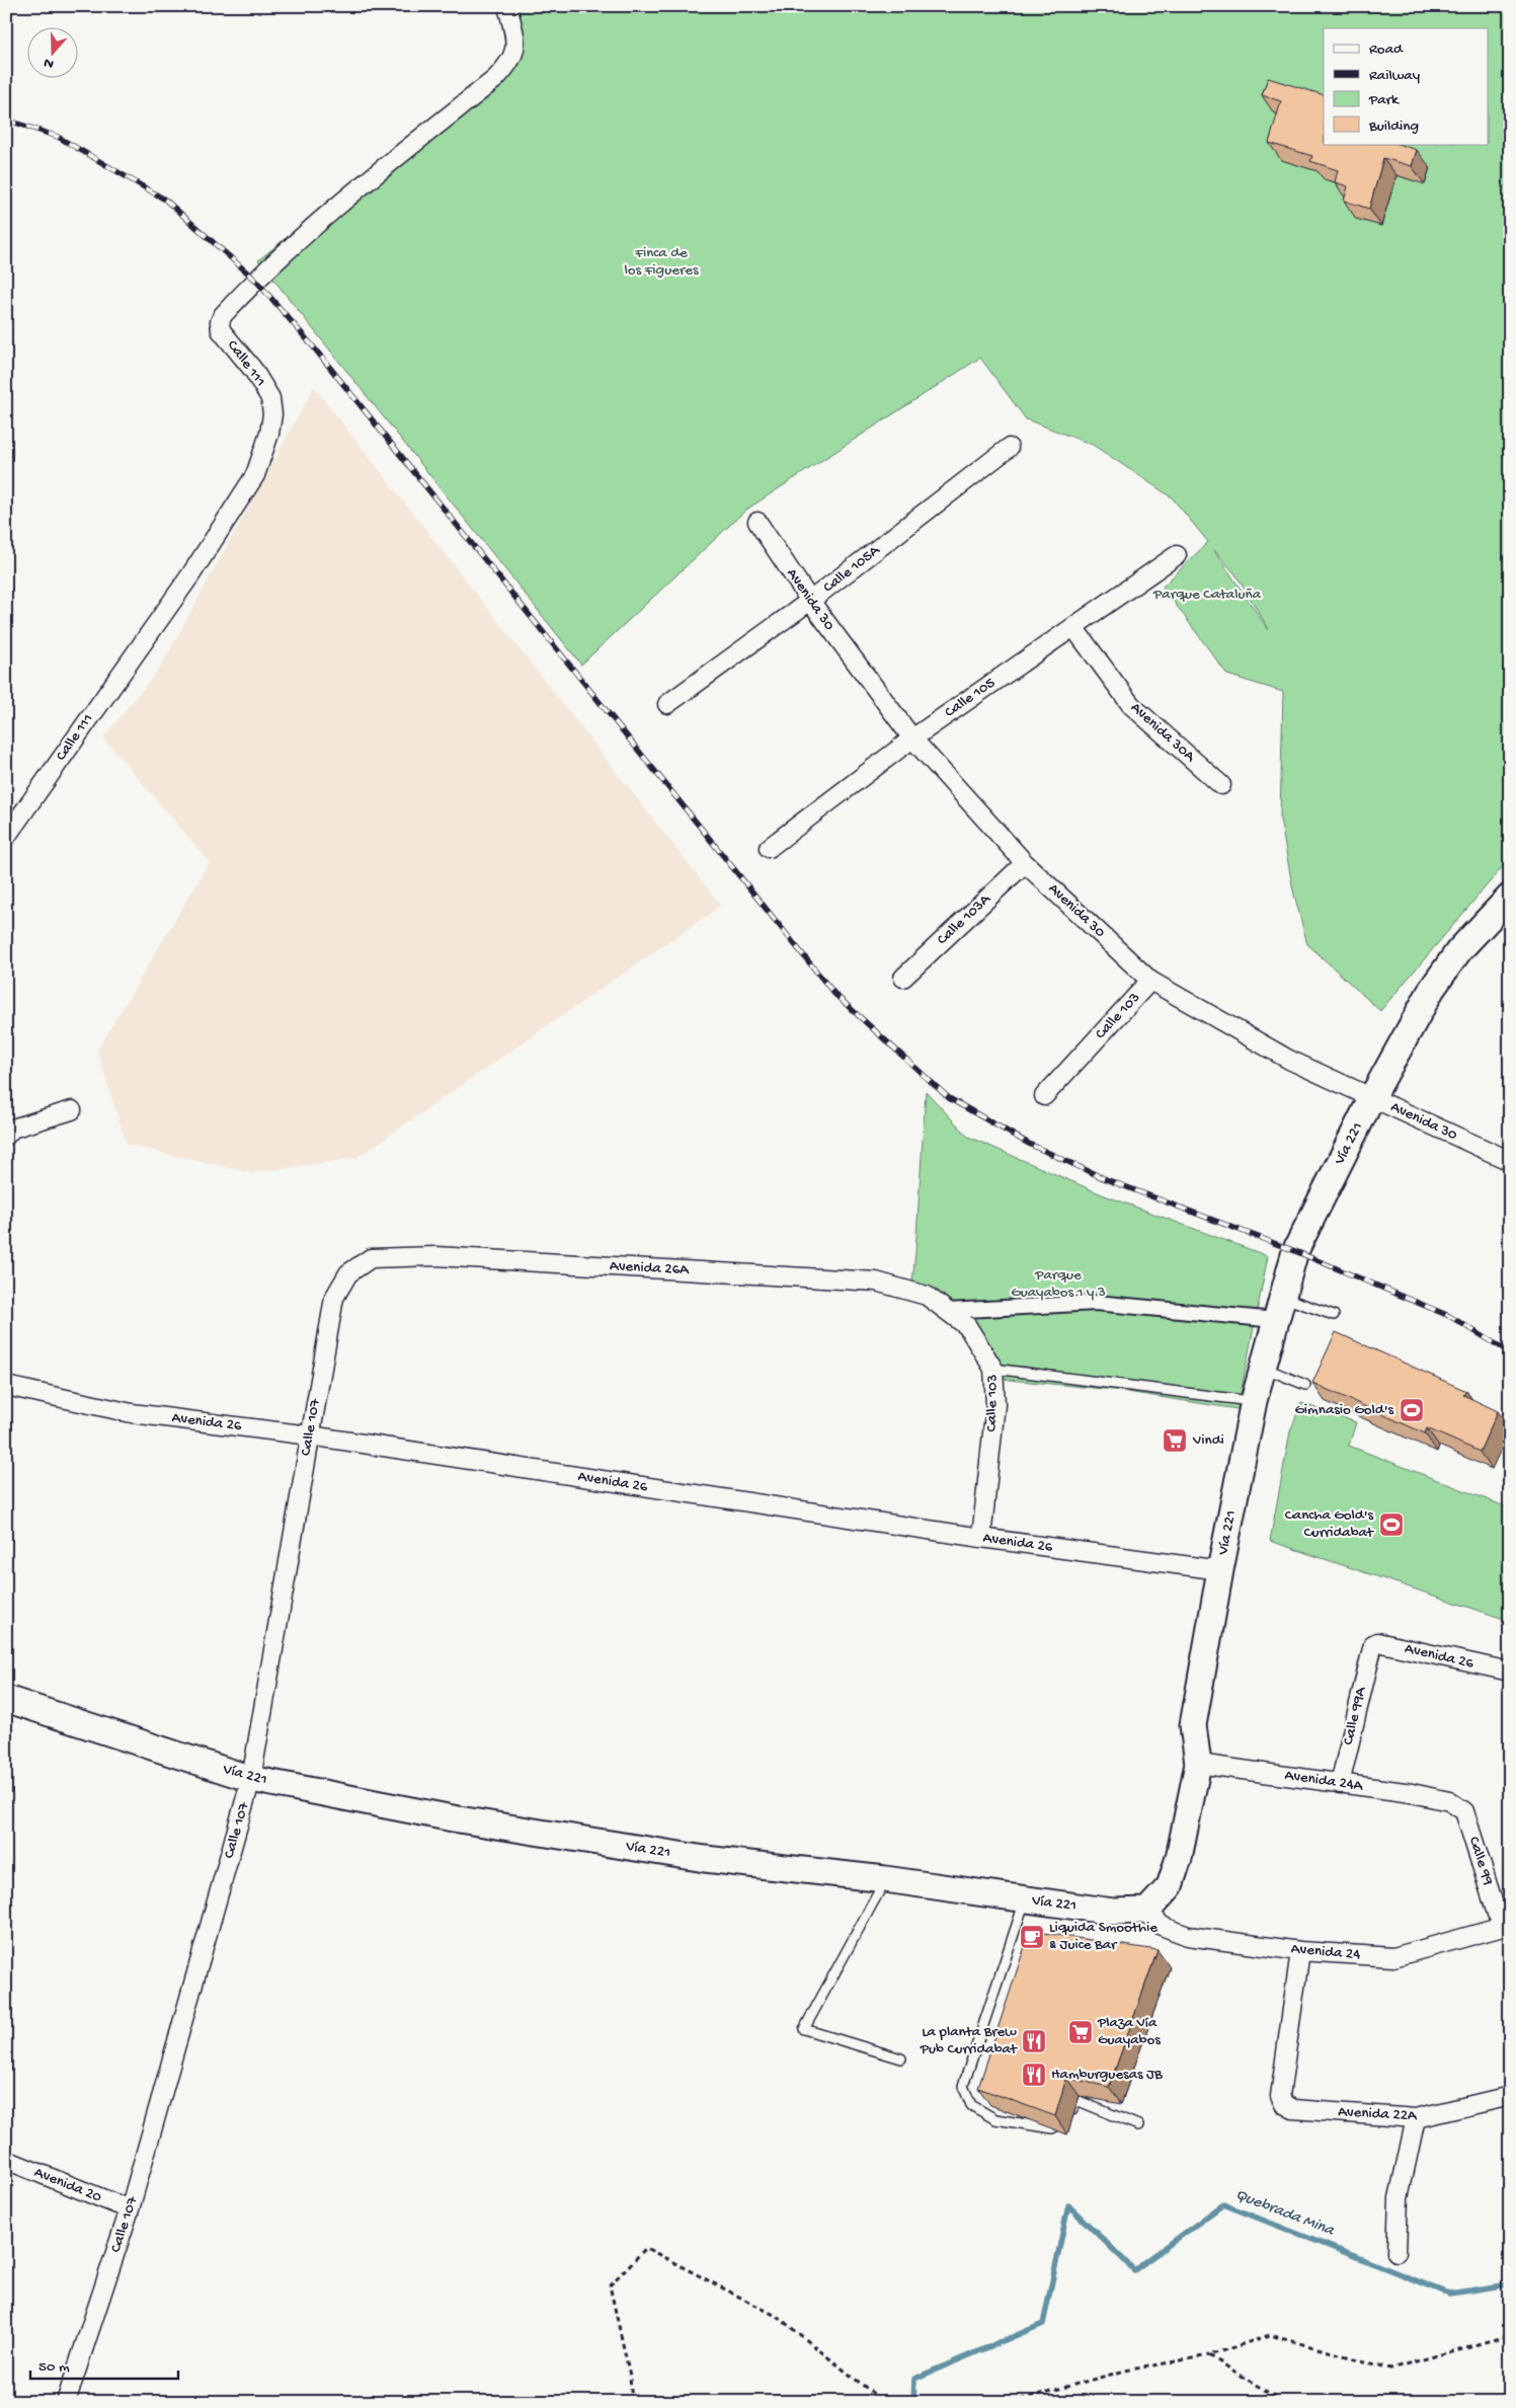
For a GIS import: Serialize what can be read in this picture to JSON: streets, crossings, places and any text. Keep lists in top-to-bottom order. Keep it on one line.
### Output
{"streets":{"main road":["Vía 221"],"street":["Calle 111","Calle 105A","Avenida 30","Calle 105","Avenida 30A","Calle 103A","Calle 103","Avenida 26A","Avenida 26","Calle 107","Calle 99A","Avenida 24A","Calle 99","Avenida 24","Avenida 22A","Avenida 20"]},"crossings":[["Calle 105A","Avenida 30"],["Avenida 30","Calle 105"],["Avenida 30","Calle 103A"],["Avenida 30","Calle 103"],["Avenida 30","Vía 221"],["Calle 105","Avenida 30A"],["Calle 103","Avenida 26A"],["Calle 103","Avenida 26"],["Vía 221","Avenida 26"],["Vía 221","Calle 107"],["Vía 221","Avenida 24A"],["Vía 221","Avenida 24"],["Avenida 26A","Calle 107"],["Avenida 26","Calle 107"],["Avenida 26","Calle 99A"],["Calle 107","Avenida 20"],["Calle 99A","Avenida 24A"],["Avenida 24A","Calle 99"],["Calle 99","Avenida 24"],["Avenida 24","Avenida 22A"]],"water":["Quebrada Mina"],"parks":["Finca de los Figueres","Parque Cataluña","Parque Guayabos 1 y 3"],"places":{"sports":["Gimnasio Gold's","Cancha Gold's Curridabat"],"supermarket":["Vindi","Plaza Vía Guayabos"],"cafe":["Liquida Smoothie & Juice Bar"],"restaurant":["La planta Brew Pub Curridabat","Hamburguesas JB"]},"legend":["Road","Railway","Park","Building"],"scale_bar":"50 m","north":"bottom"}
